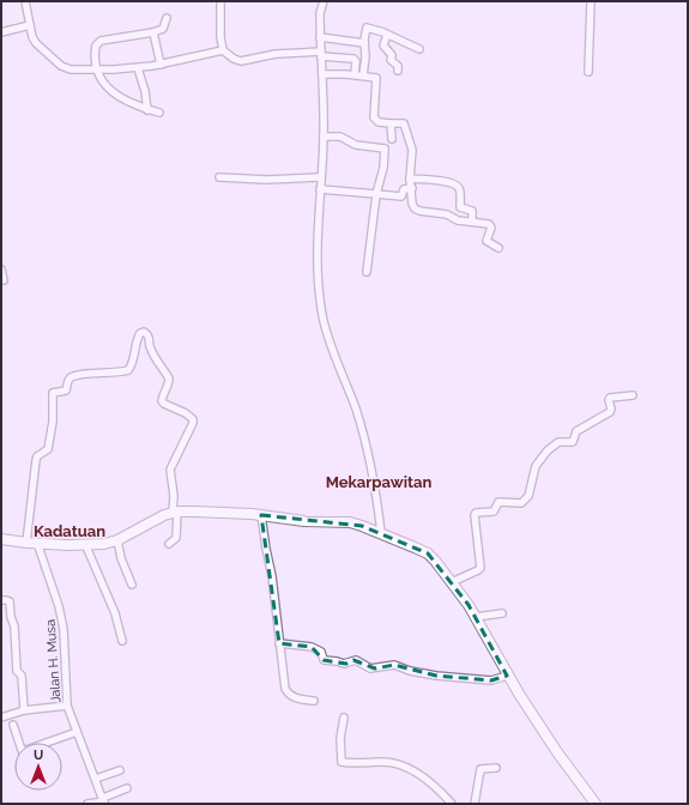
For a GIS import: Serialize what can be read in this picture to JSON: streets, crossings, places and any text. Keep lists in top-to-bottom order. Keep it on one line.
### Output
{"streets":{"street":["Jalan H. Musa"]},"districts":["Mekarpawitan","Kadatuan"],"north":"top"}
